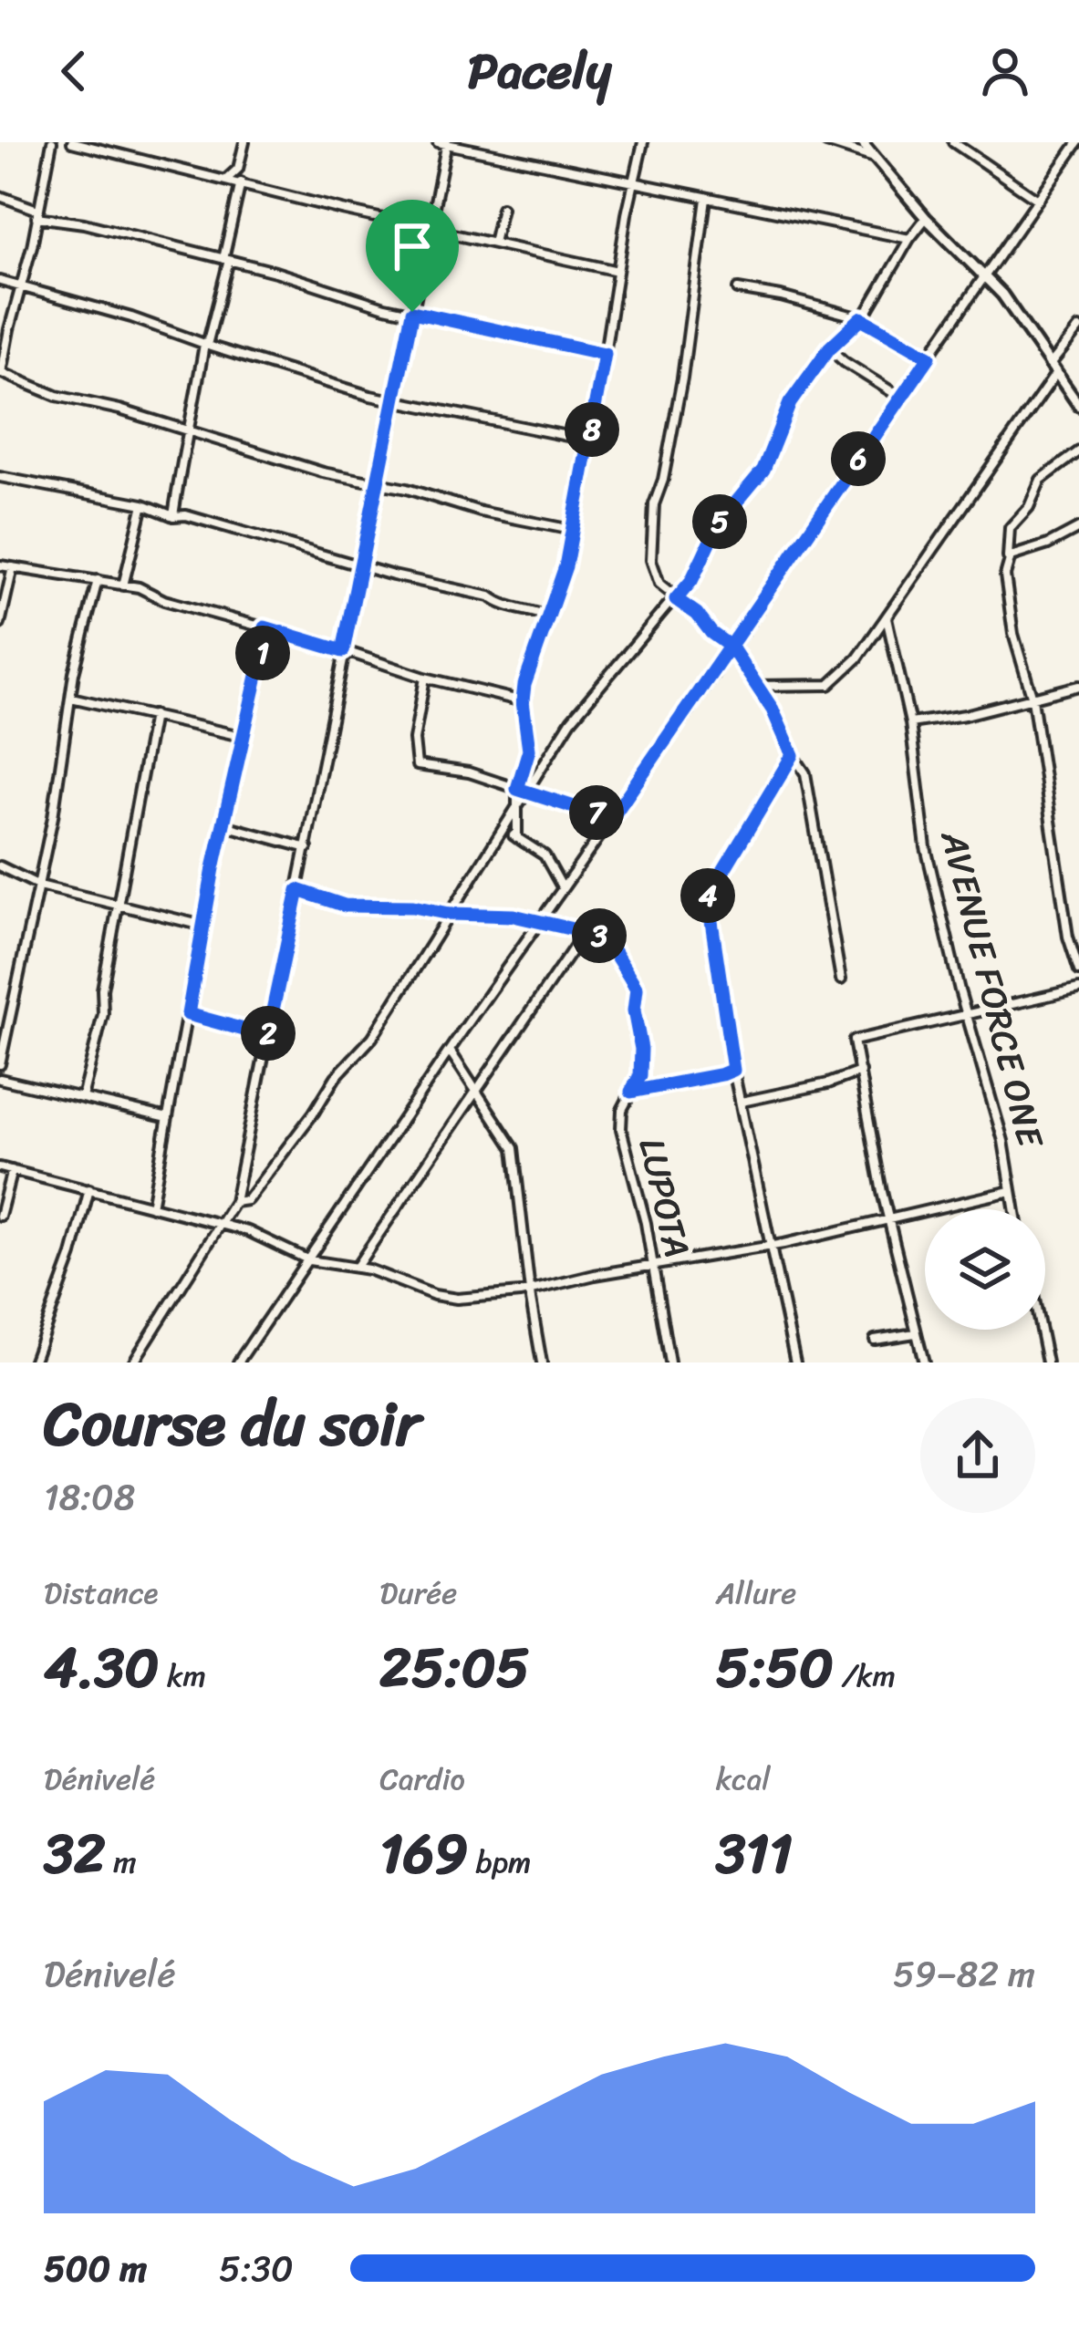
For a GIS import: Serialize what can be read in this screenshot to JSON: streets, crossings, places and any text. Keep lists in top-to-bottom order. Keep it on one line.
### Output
{"streets":{"street":["AVENUE FORCE ONE","LUPOTA"]},"page":{"header":"Pacely","pins":["8","6","5","1","7","4","3","2"],"heading":["Course du soir","18:08"],"stats":[["Distance","4.30 km"],["Durée","25:05"],["Allure","5:50 /km"],["Dénivelé","32 m"],["Cardio","169 bpm"],["kcal","311"]],"chart":["Dénivelé","59–82 m"],"list":[{"name":"500 m","note":"5:30"}]}}
